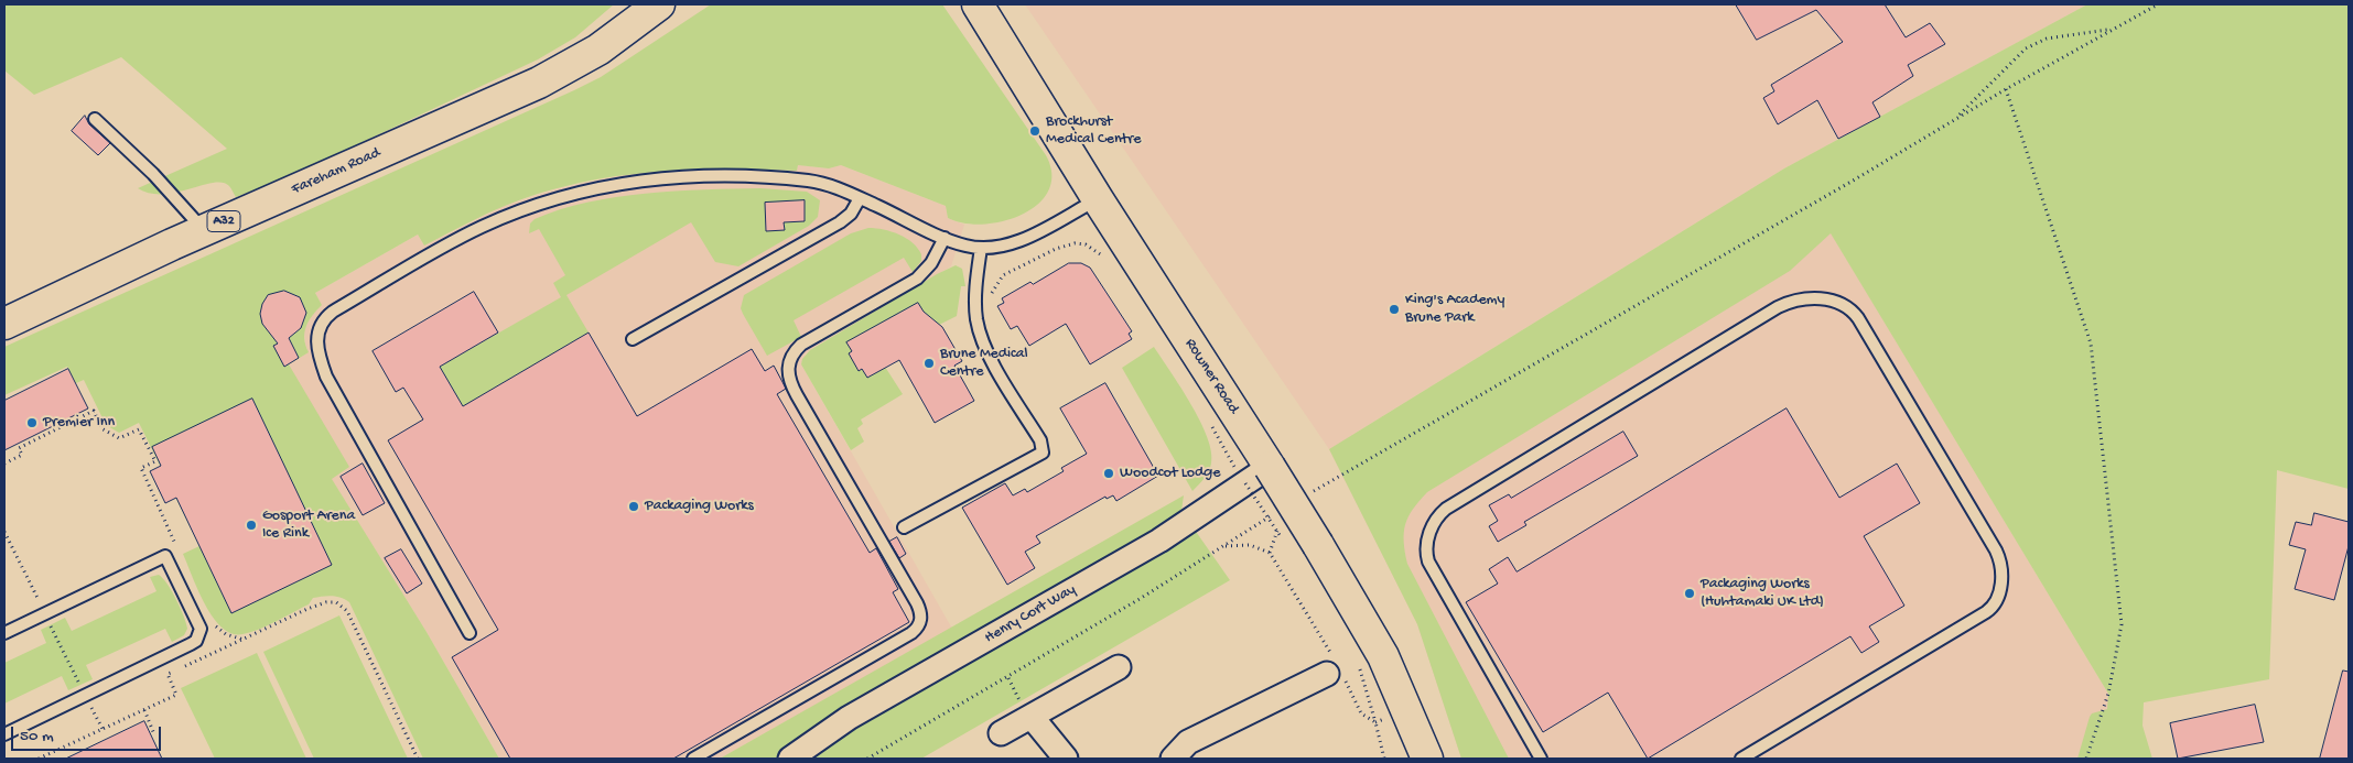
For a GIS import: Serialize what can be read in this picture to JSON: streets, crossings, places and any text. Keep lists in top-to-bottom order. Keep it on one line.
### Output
{"streets":{"main road":["Fareham Road","A32","Rowner Road"],"street":["Henry Cort Way"]},"crossings":[["Rowner Road","Henry Cort Way"]],"places":["Brockhurst Medical Centre","King's Academy Brune Park","Brune Medical Centre","Premier Inn","Woodcot Lodge","Packaging Works","Gosport Arena Ice Rink","Packaging Works (Huhtamaki UK Ltd)"],"scale_bar":"50 m"}
